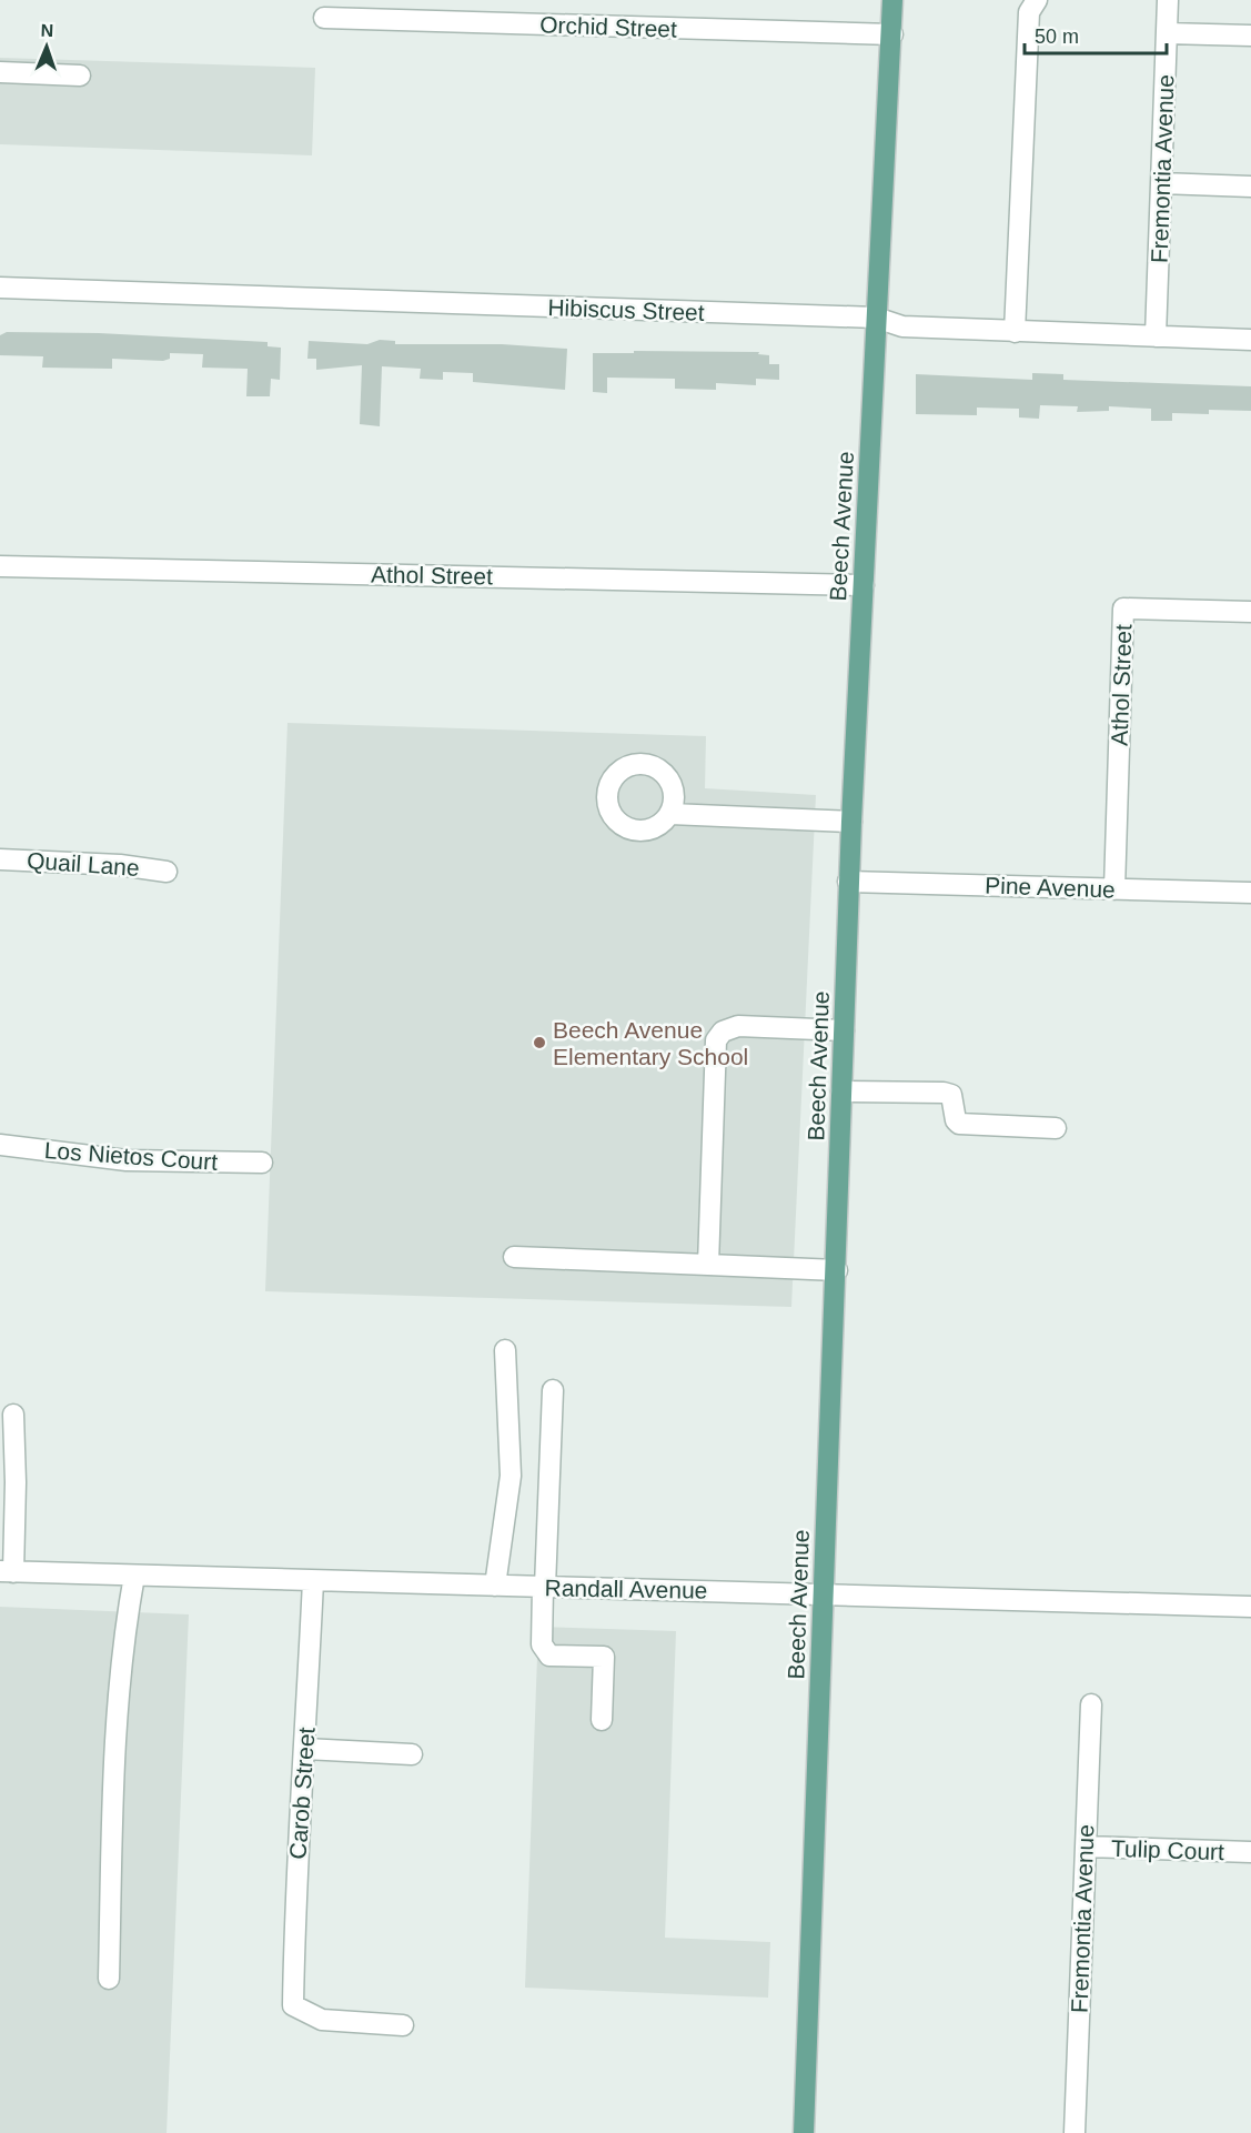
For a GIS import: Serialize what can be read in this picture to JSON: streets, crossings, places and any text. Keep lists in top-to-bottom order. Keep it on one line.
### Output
{"streets":{"main road":["Beech Avenue"],"street":["Orchid Street","Fremontia Avenue","Hibiscus Street","Athol Street","Quail Lane","Pine Avenue","Los Nietos Court","Randall Avenue","Carob Street","Tulip Court"]},"crossings":[["Orchid Street","Beech Avenue"],["Fremontia Avenue","Hibiscus Street"],["Fremontia Avenue","Tulip Court"],["Hibiscus Street","Beech Avenue"],["Beech Avenue","Athol Street"],["Beech Avenue","Pine Avenue"],["Beech Avenue","Randall Avenue"],["Athol Street","Pine Avenue"],["Randall Avenue","Carob Street"]],"places":["Beech Avenue Elementary School"],"scale_bar":"50 m","north":"top"}
